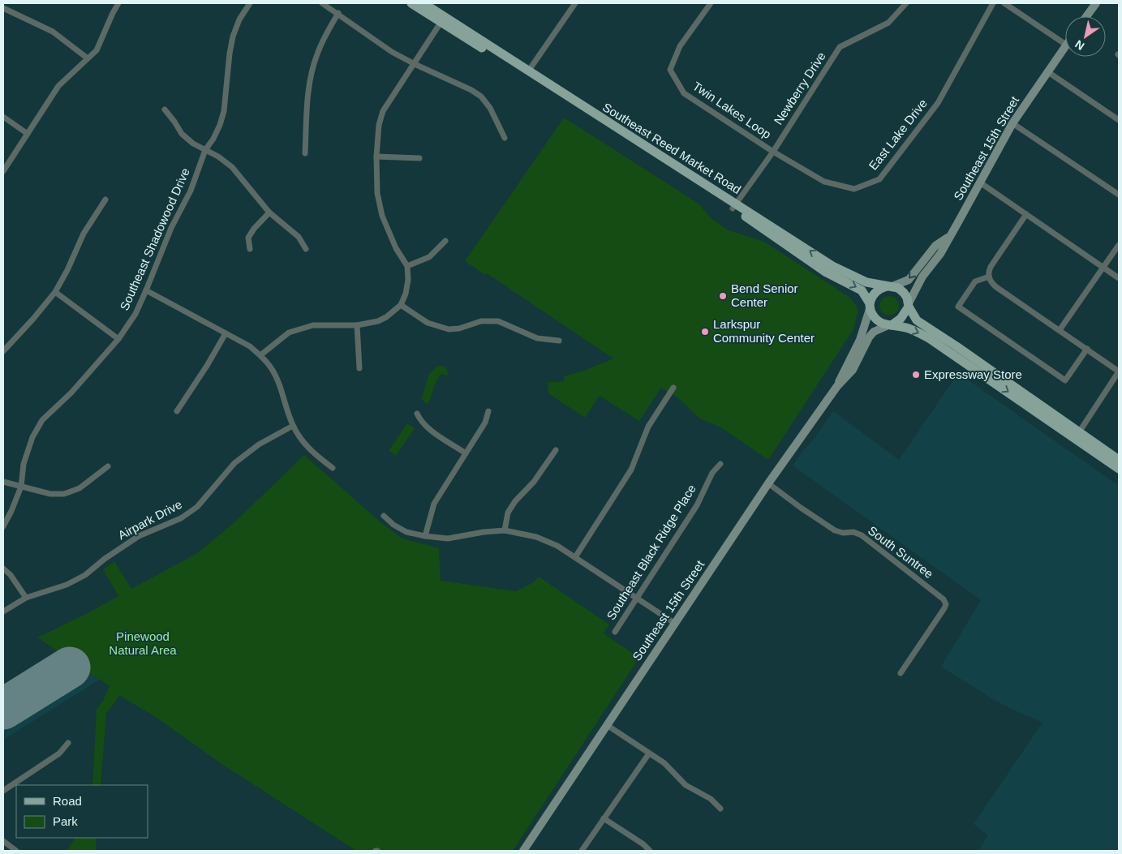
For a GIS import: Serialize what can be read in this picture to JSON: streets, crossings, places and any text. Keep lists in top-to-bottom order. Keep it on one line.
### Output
{"streets":{"main road":["Southeast Reed Market Road","Southeast 15th Street"],"street":["Newberry Drive","Twin Lakes Loop","East Lake Drive","Southeast Shadowood Drive","Airpark Drive","Southeast Black Ridge Place","South Suntree"]},"crossings":[["Newberry Drive","Twin Lakes Loop"],["Newberry Drive","East Lake Drive"],["Newberry Drive","Southeast Reed Market Road"],["Twin Lakes Loop","East Lake Drive"],["Southeast Reed Market Road","Southeast 15th Street"],["Southeast 15th Street","South Suntree"]],"parks":["Pinewood Natural Area"],"places":["Bend Senior Center","Larkspur Community Center","Expressway Store"],"legend":["Road","Park"],"north":"bottom left"}
